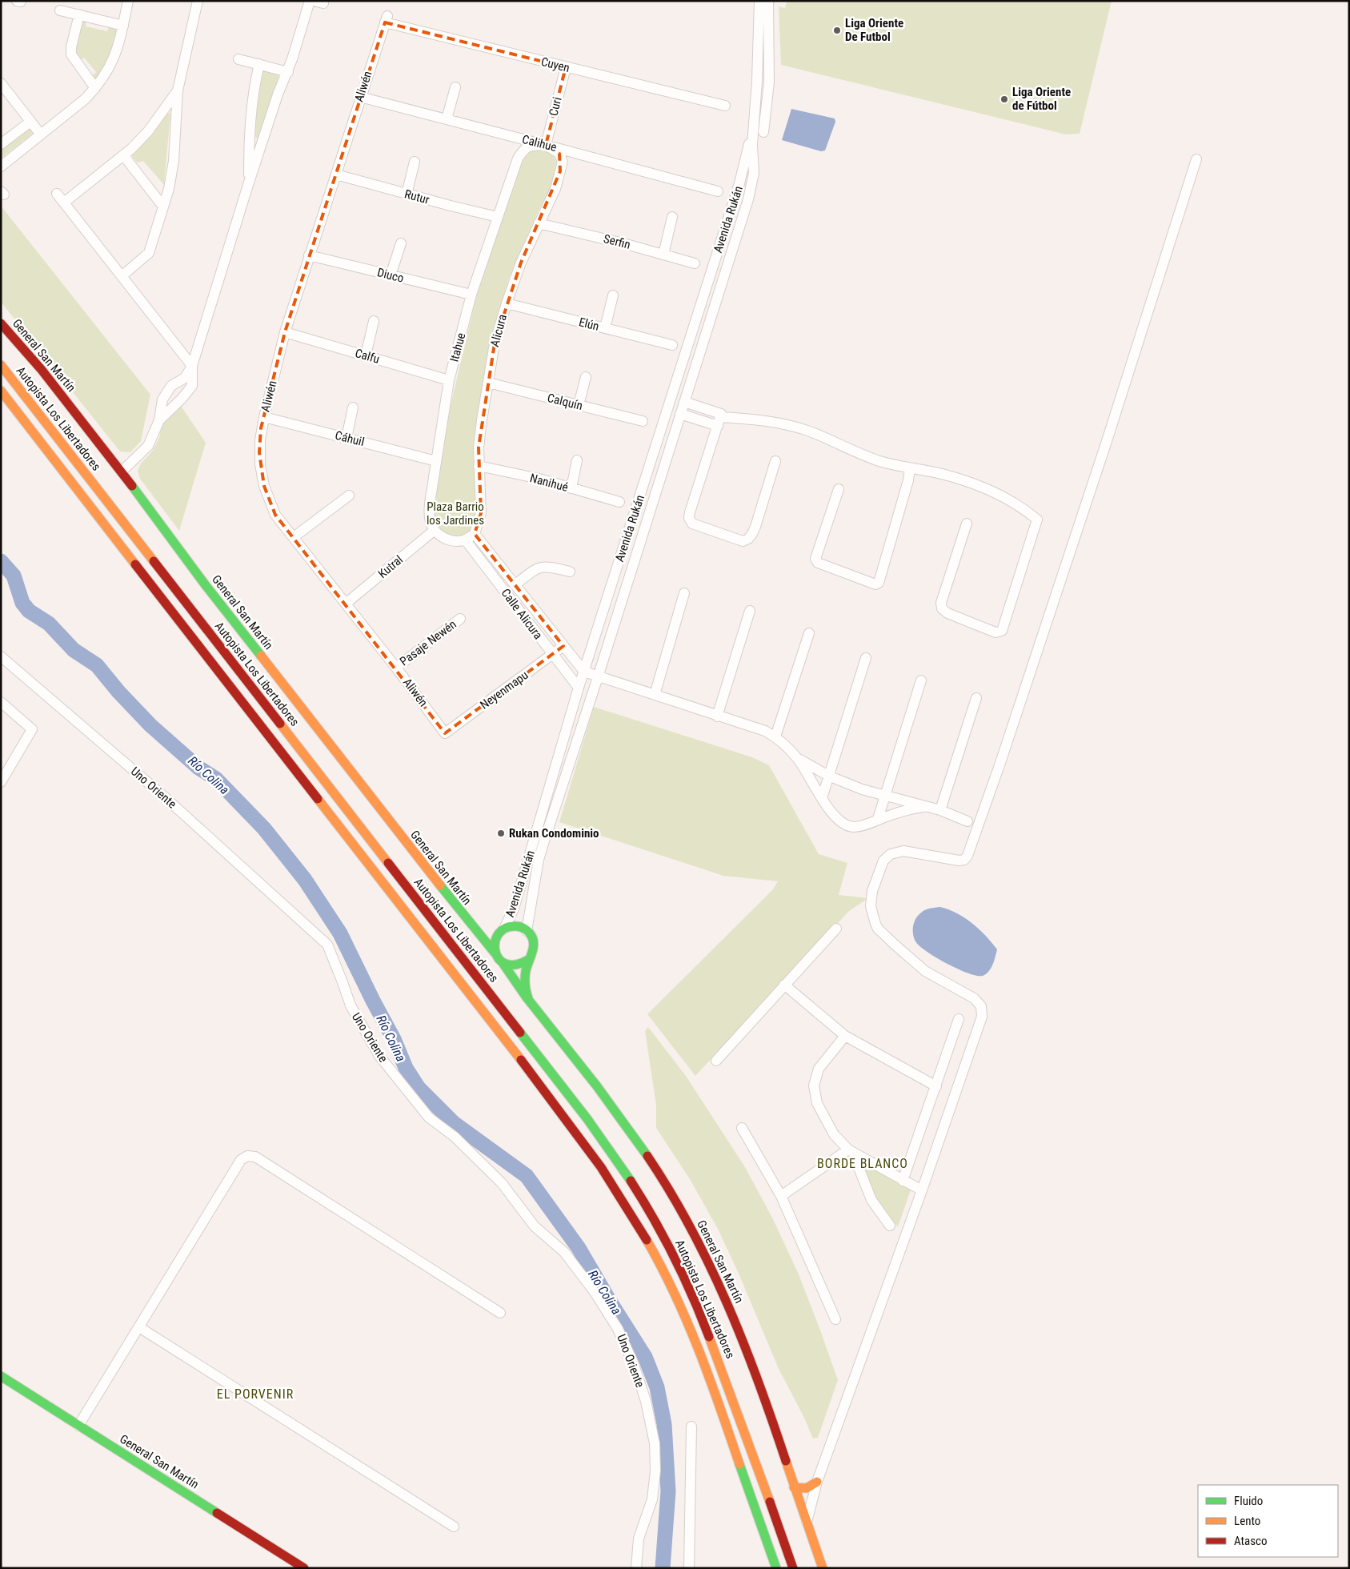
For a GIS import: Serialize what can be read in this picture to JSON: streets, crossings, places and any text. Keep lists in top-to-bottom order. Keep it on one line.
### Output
{"streets":{"main road":["General San Martín","Autopista Los Libertadores"],"street":["Cuyen","Aliwén","Curi","Calihue","Rutur","Avenida Rukán","Serfin","Diuco","Elún","Alicura","Itahue","Calfu","Calquín","Cáhuil","Nanihué","Kutral","Calle Alicura","Pasaje Newén","Neyenmapu","Uno Oriente"]},"crossings":[["Cuyen","Aliwén"],["Cuyen","Curi"],["Aliwén","Calihue"],["Aliwén","Rutur"],["Aliwén","Diuco"],["Aliwén","Calfu"],["Aliwén","Cáhuil"],["Aliwén","Kutral"],["Aliwén","Pasaje Newén"],["Aliwén","Neyenmapu"],["Curi","Calihue"],["Curi","Alicura"],["Curi","Itahue"],["Calihue","Alicura"],["Calihue","Itahue"],["Rutur","Itahue"],["Avenida Rukán","General San Martín"],["Avenida Rukán","Calle Alicura"],["Serfin","Alicura"],["Diuco","Itahue"],["Elún","Alicura"],["Alicura","Itahue"],["Alicura","Calquín"],["Alicura","Nanihué"],["Alicura","Calle Alicura"],["Itahue","Calfu"],["Itahue","Cáhuil"],["Itahue","Kutral"],["Calle Alicura","Neyenmapu"]],"districts":["BORDE BLANCO","EL PORVENIR"],"water":["Río Colina"],"parks":["Plaza Barrio los Jardines"],"places":["Liga Oriente De Futbol","Liga Oriente de Fútbol","Rukan Condominio"],"legend":["Fluido","Lento","Atasco"]}
